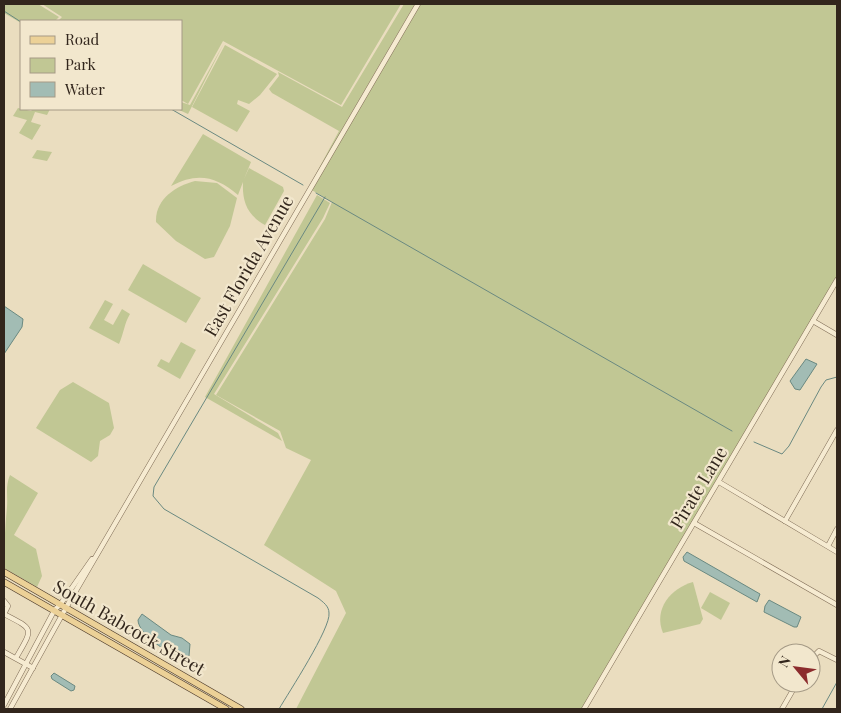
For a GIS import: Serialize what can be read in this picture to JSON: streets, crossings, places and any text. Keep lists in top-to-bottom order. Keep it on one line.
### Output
{"streets":{"main road":["South Babcock Street"],"street":["East Florida Avenue","Pirate Lane"]},"crossings":[["East Florida Avenue","South Babcock Street"]],"legend":["Road","Park","Water"],"north":"top left"}
